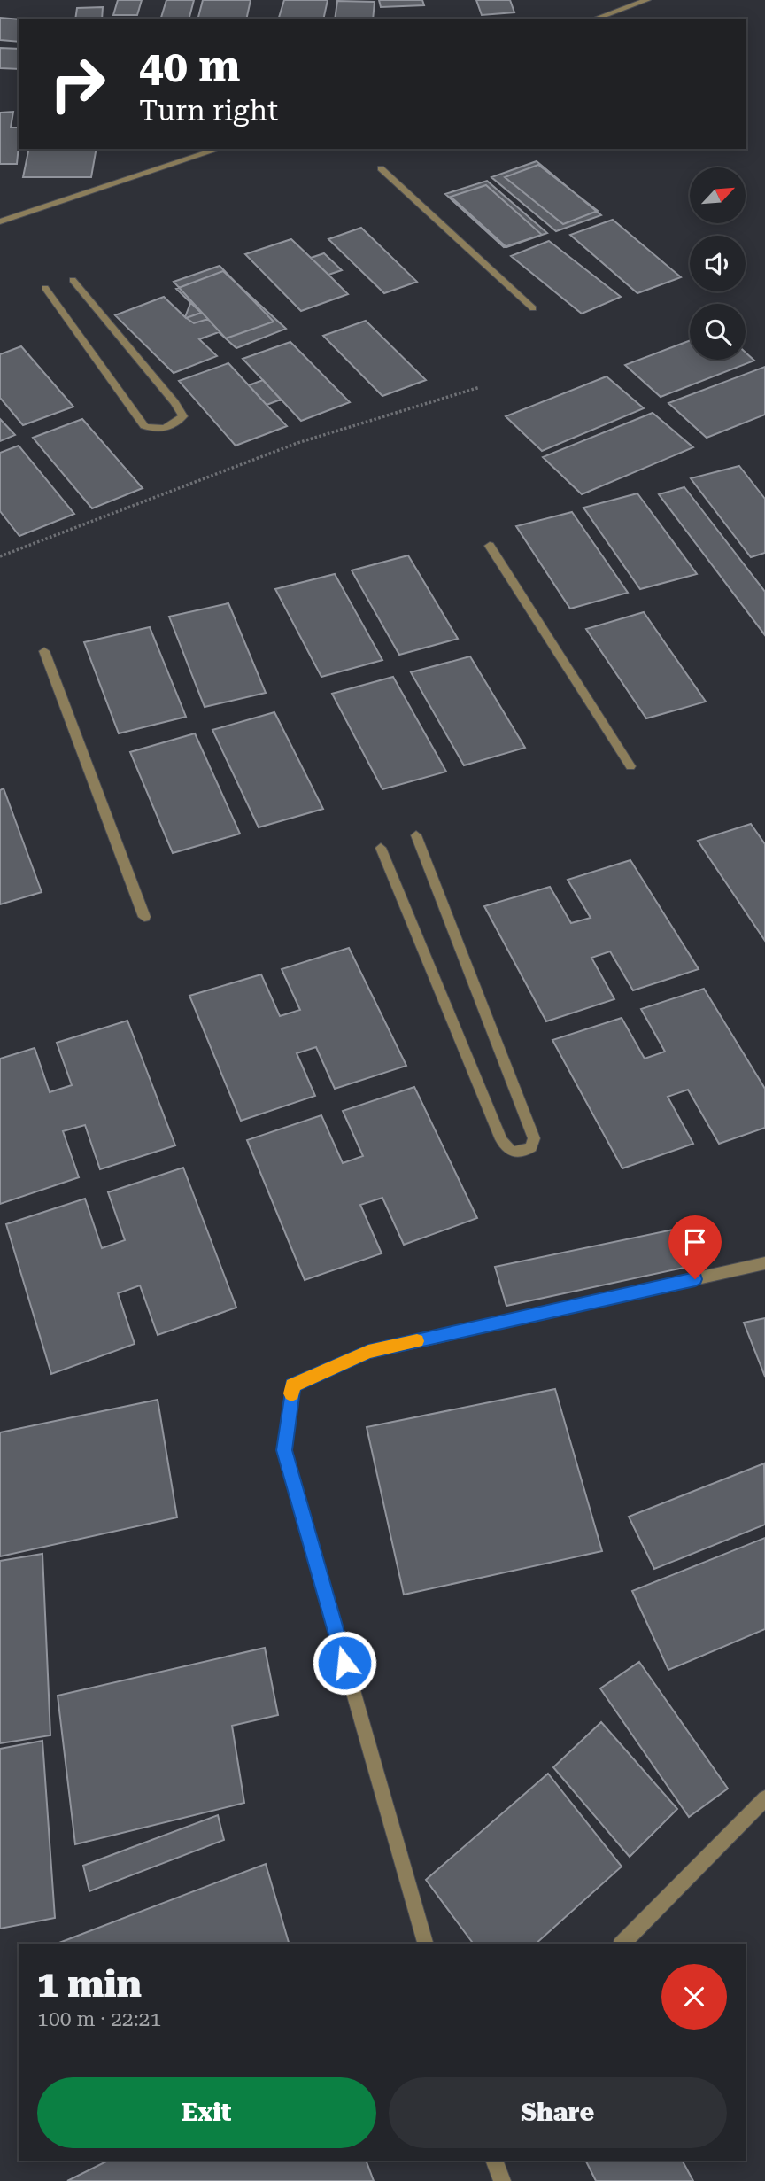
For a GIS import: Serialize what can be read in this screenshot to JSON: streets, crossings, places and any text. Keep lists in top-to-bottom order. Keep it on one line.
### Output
{"north":"top right","page":{"turn":["40 m","Turn right"],"heading":["1 min","100 m · 22:21"],"buttons":["Exit","Share"]}}
